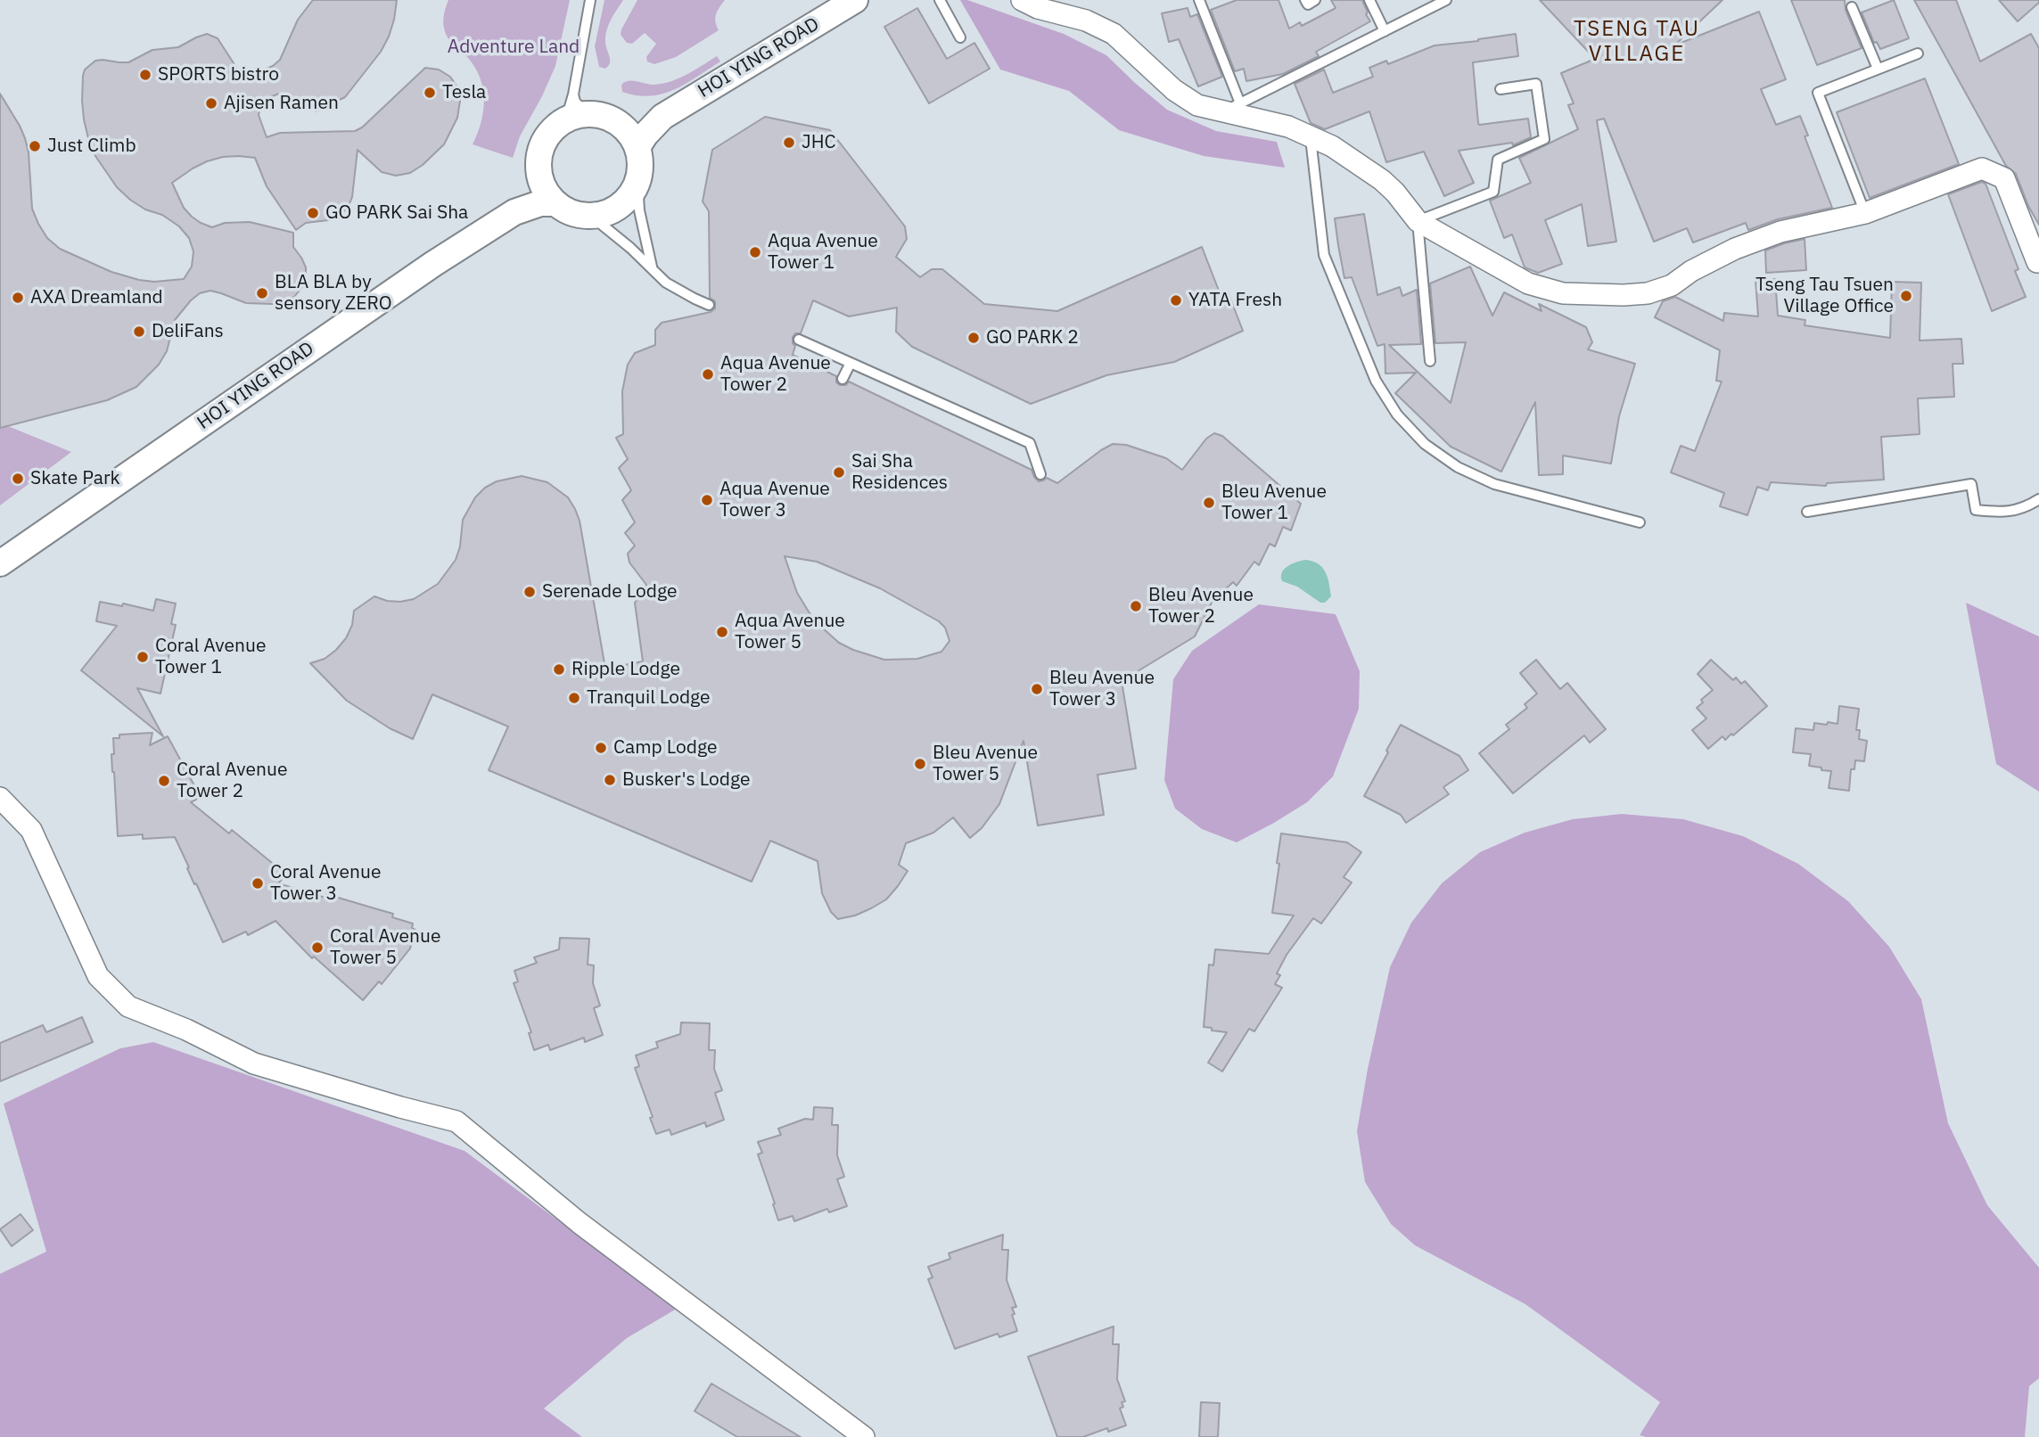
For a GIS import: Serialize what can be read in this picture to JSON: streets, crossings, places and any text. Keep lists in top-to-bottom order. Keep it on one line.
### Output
{"streets":{"street":["HOI YING ROAD"]},"districts":["TSENG TAU VILLAGE"],"parks":["Adventure Land"],"places":["SPORTS bistro","Tesla","Ajisen Ramen","JHC","Just Climb","GO PARK Sai Sha","Aqua Avenue Tower 1","BLA BLA by sensory ZERO","Tseng Tau Tsuen Village Office","AXA Dreamland","YATA Fresh","DeliFans","GO PARK 2","Aqua Avenue Tower 2","Sai Sha Residences","Skate Park","Aqua Avenue Tower 3","Bleu Avenue Tower 1","Serenade Lodge","Bleu Avenue Tower 2","Aqua Avenue Tower 5","Coral Avenue Tower 1","Ripple Lodge","Bleu Avenue Tower 3","Tranquil Lodge","Camp Lodge","Bleu Avenue Tower 5","Busker's Lodge","Coral Avenue Tower 2","Coral Avenue Tower 3","Coral Avenue Tower 5"]}
